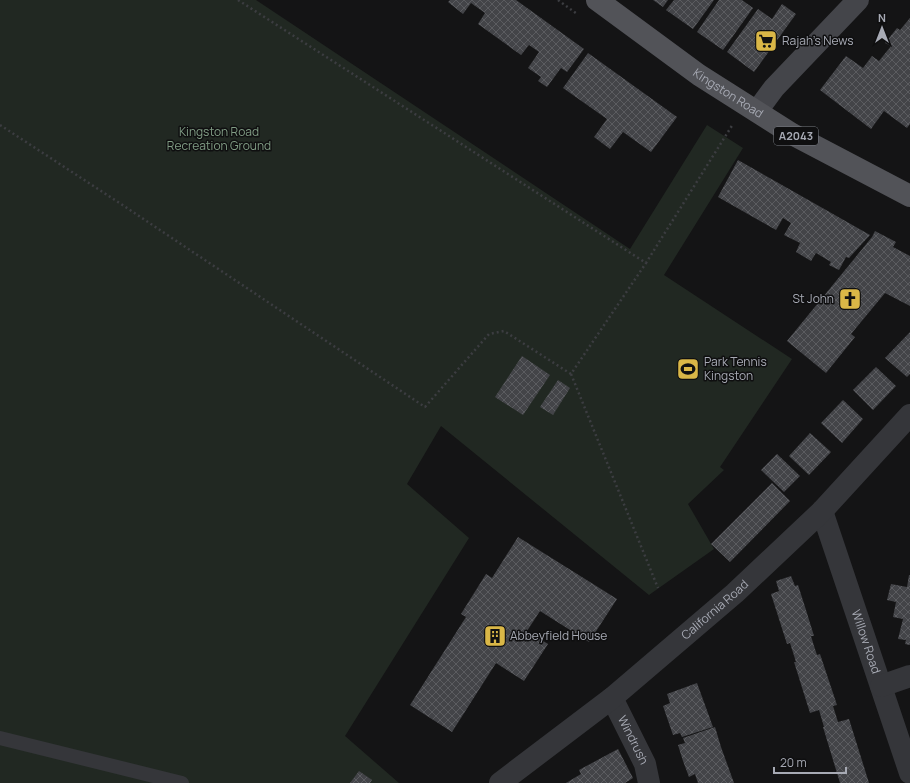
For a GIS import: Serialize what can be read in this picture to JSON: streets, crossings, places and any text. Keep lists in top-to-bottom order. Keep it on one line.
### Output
{"streets":{"main road":["Kingston Road","A2043"],"street":["California Road","Willow Road","Windrush"]},"crossings":[["California Road","Willow Road"],["California Road","Windrush"]],"parks":["Kingston Road Recreation Ground"],"places":{"supermarket":["Rajah's News"],"church":["St John"],"sports":["Park Tennis Kingston"],"building":["Abbeyfield House"]},"scale_bar":"20 m","north":"top"}
